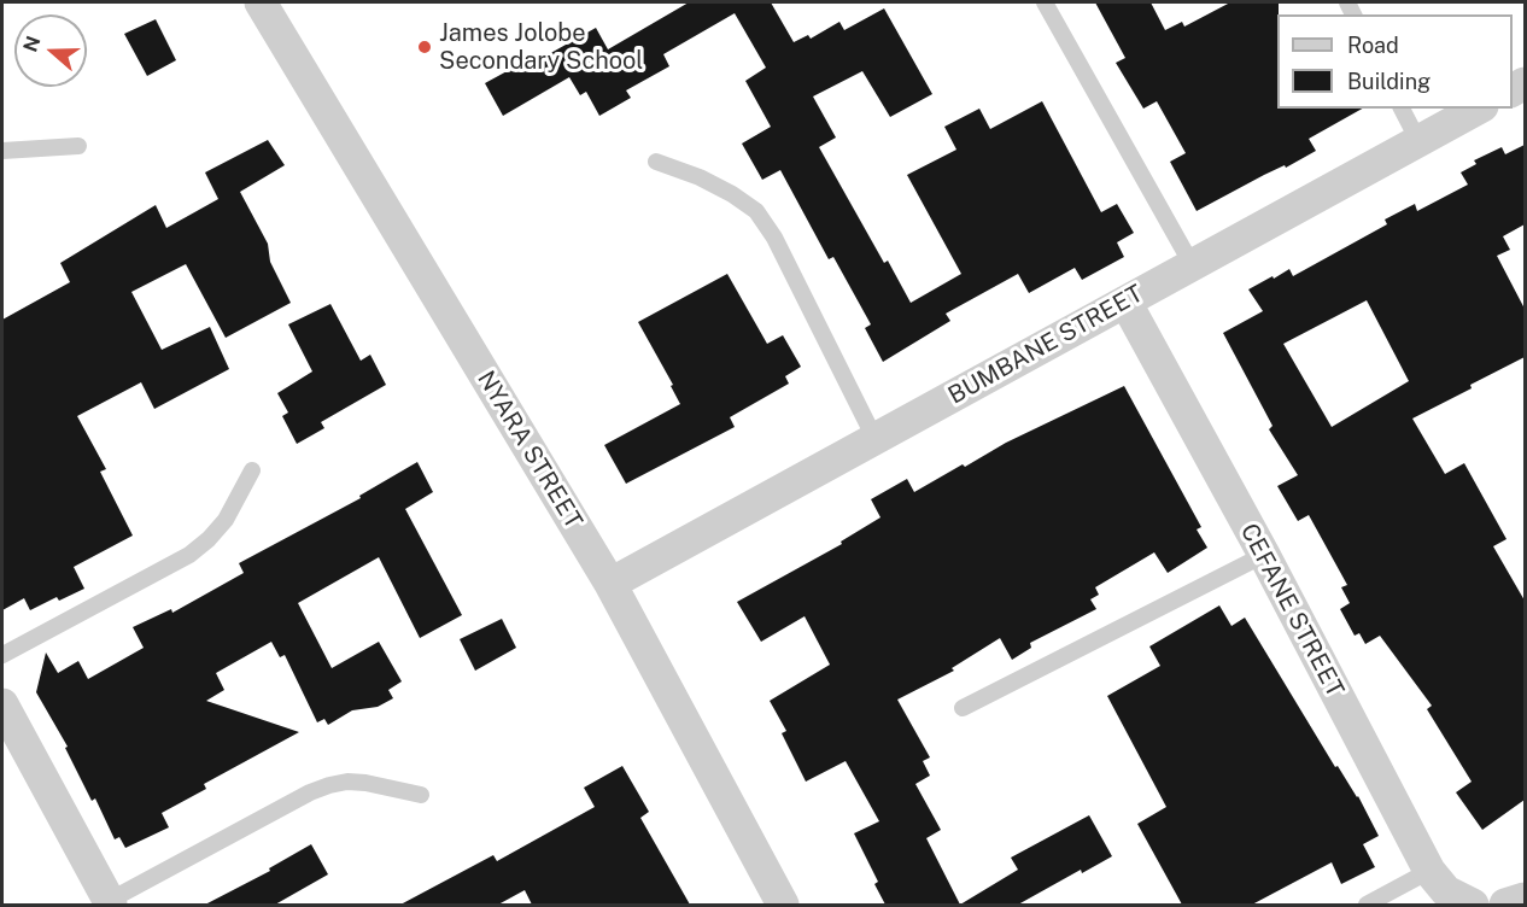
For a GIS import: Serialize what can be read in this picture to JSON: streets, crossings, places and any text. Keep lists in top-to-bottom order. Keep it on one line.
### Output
{"streets":{"street":["BUMBANE STREET","NYARA STREET","CEFANE STREET"]},"crossings":[["BUMBANE STREET","NYARA STREET"],["BUMBANE STREET","CEFANE STREET"]],"places":["James Jolobe Secondary School"],"legend":["Road","Building"],"north":"left"}
